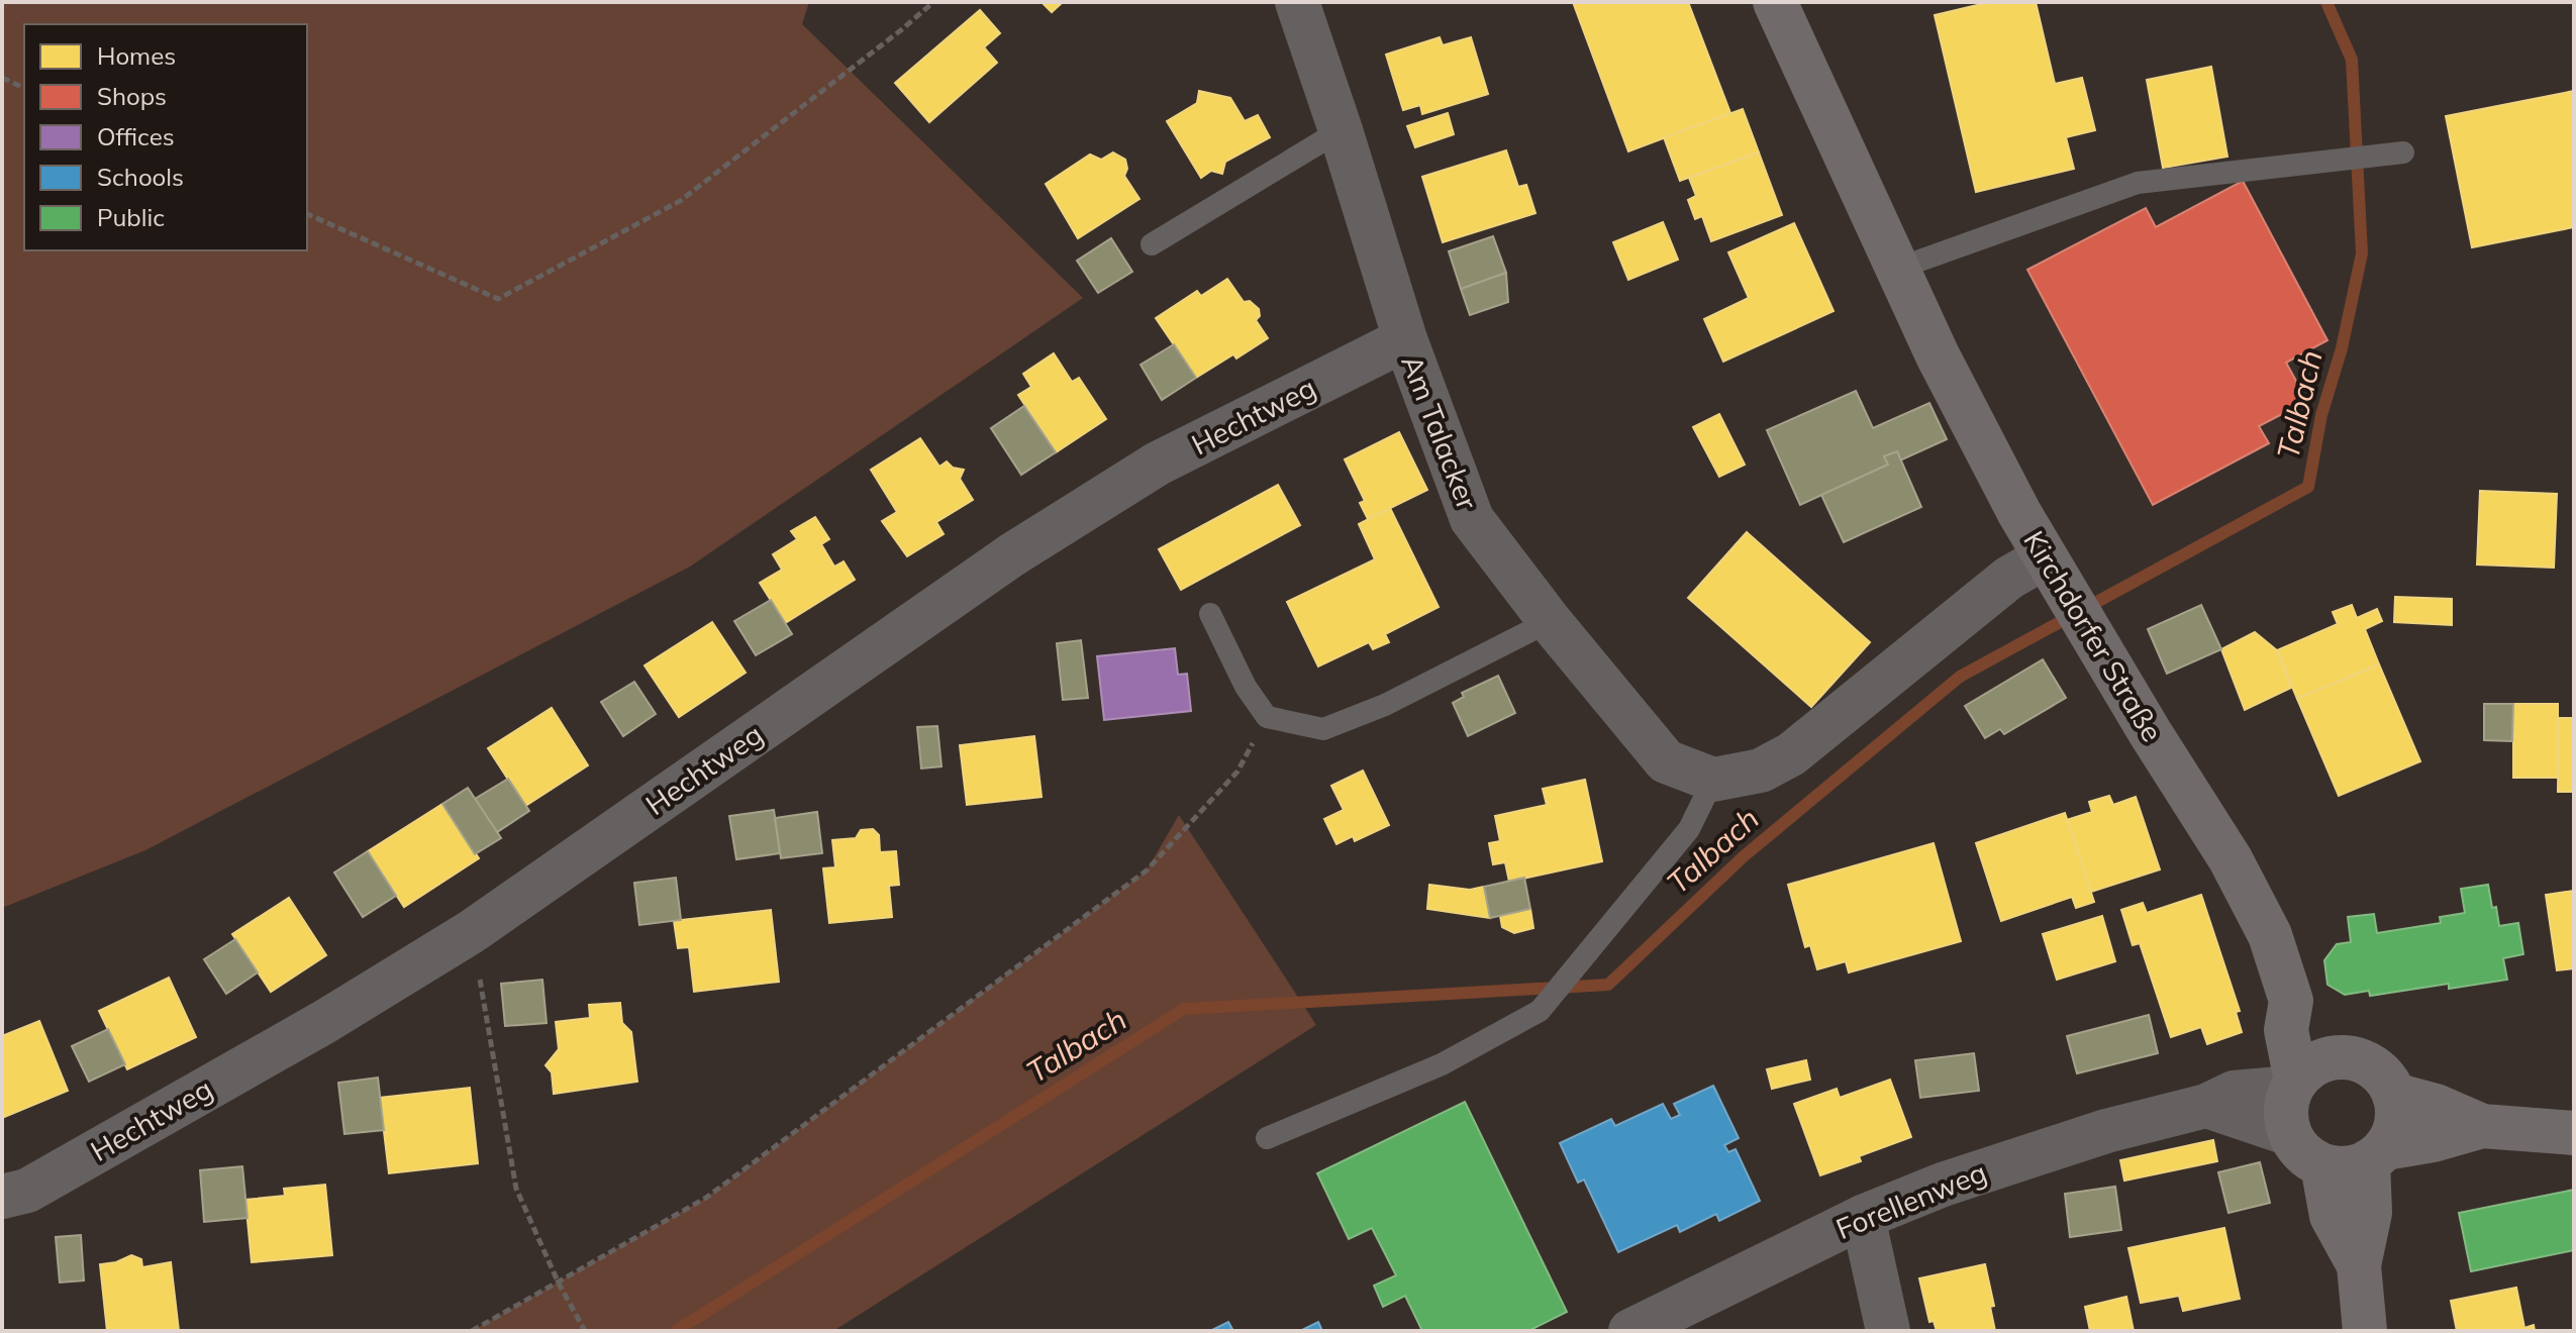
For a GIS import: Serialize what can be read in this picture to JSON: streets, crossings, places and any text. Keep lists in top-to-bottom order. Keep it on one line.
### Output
{"streets":{"main road":["Kirchdorfer Straße"],"street":["Hechtweg","Am Talacker","Forellenweg"]},"crossings":[["Hechtweg","Am Talacker"],["Kirchdorfer Straße","Forellenweg"]],"water":["Talbach"],"legend":["Homes","Shops","Offices","Schools","Public"]}
